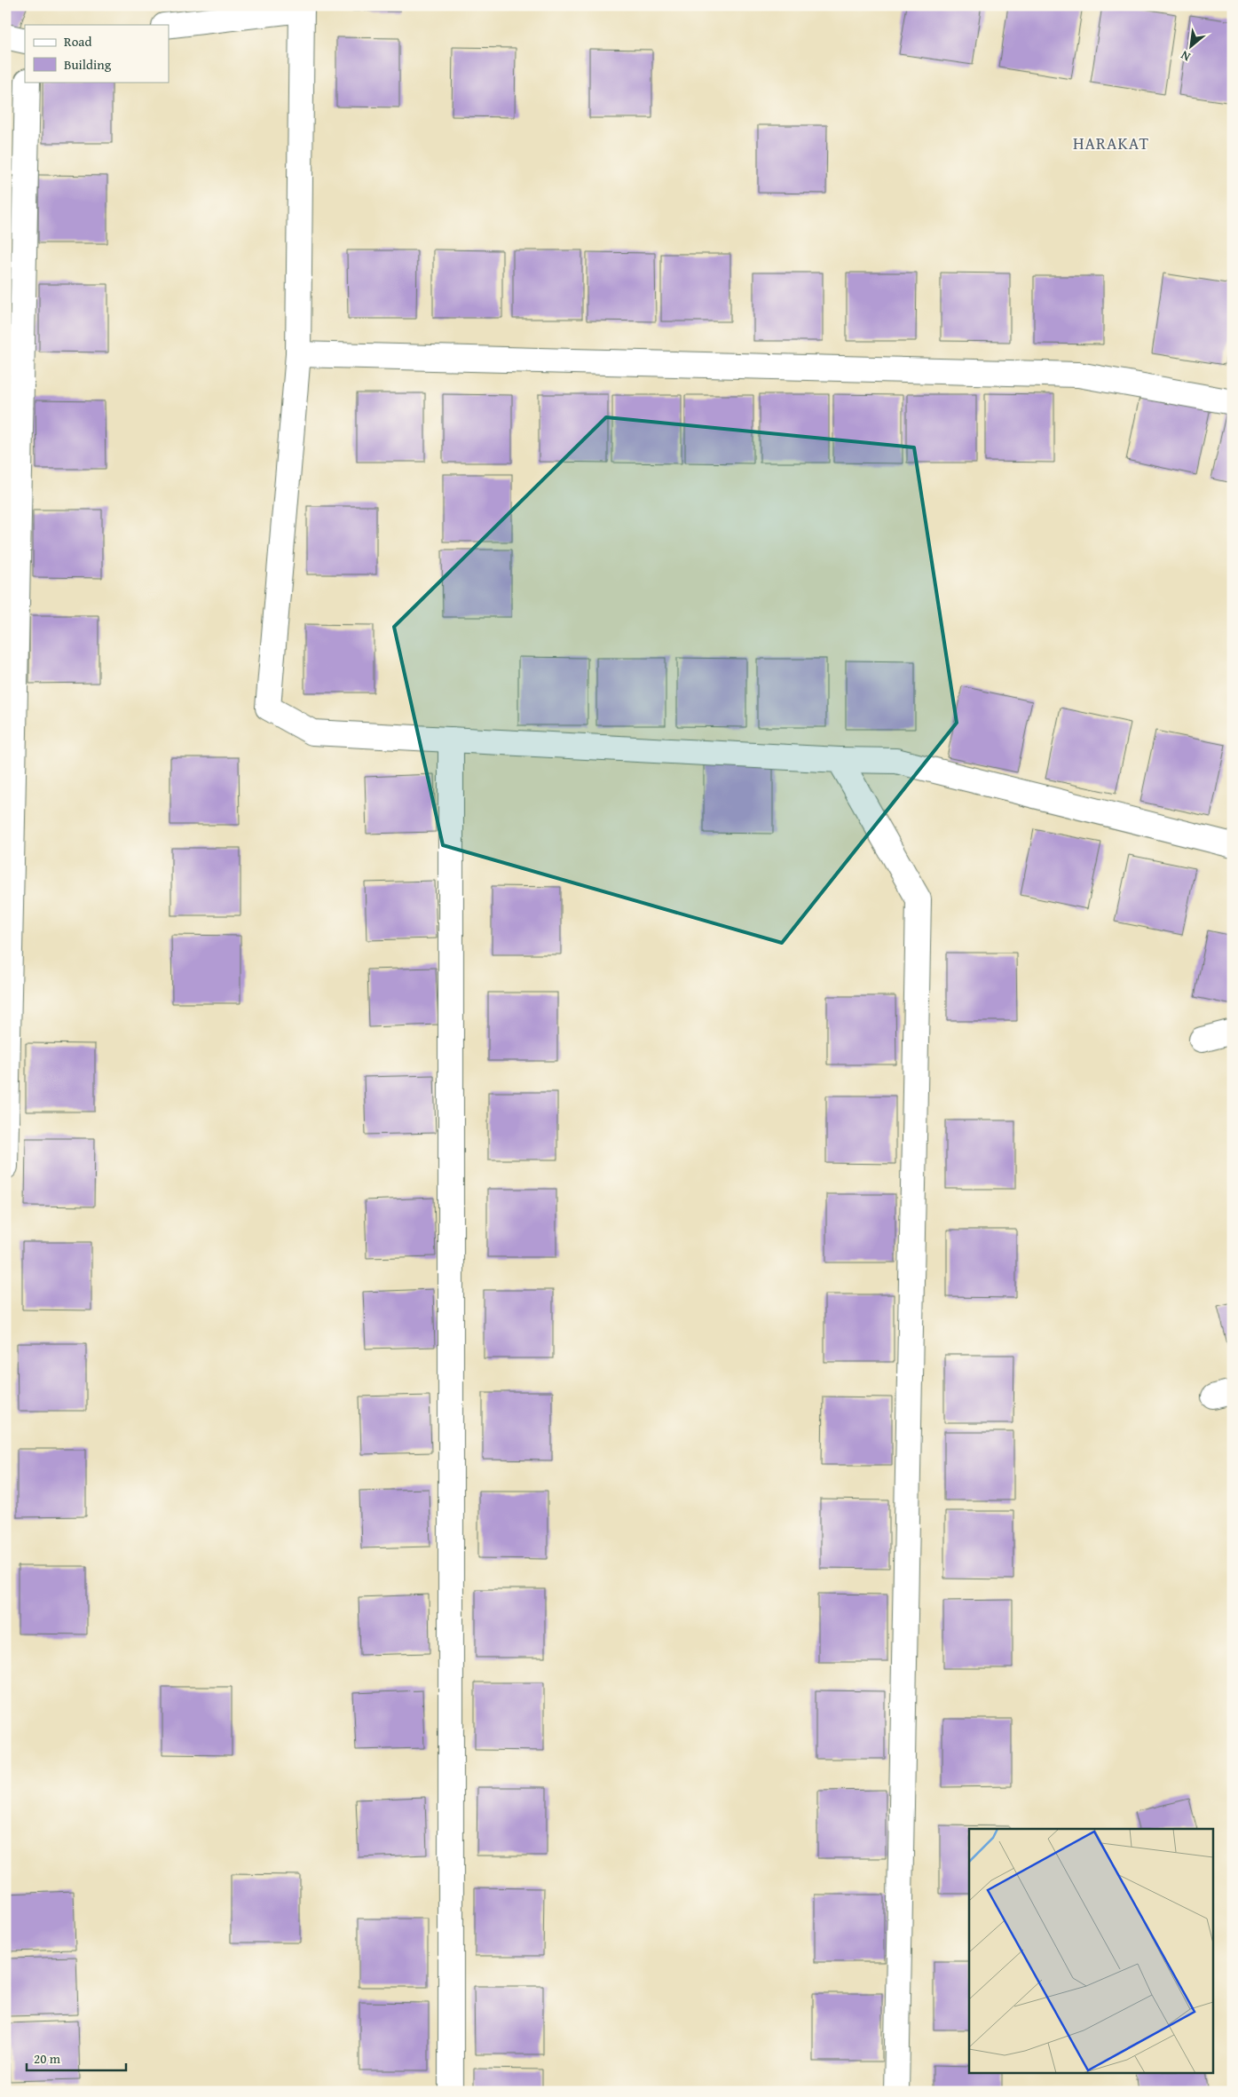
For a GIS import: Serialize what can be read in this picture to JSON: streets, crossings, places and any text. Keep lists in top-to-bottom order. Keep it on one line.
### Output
{"districts":["HARAKAT"],"legend":["Road","Building"],"scale_bar":"20 m","north":"bottom left"}
